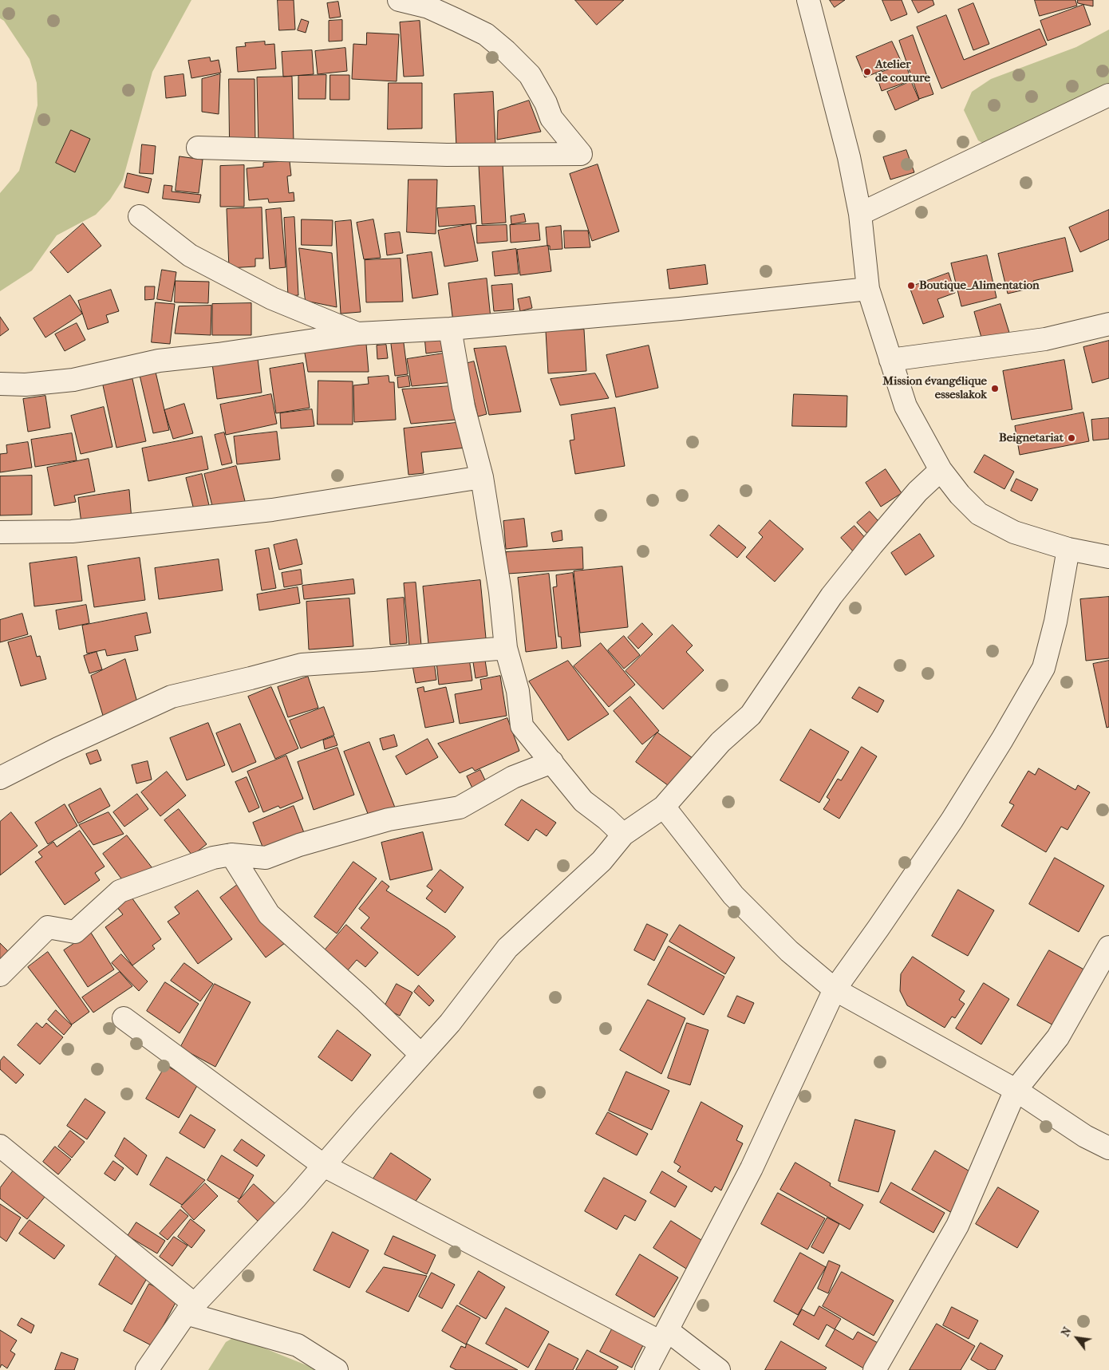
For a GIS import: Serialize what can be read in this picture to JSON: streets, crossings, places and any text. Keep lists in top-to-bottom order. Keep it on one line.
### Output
{"places":["Atelier de couture","Boutique_Alimentation","Mission évangélique esseslakok","Beignetariat"],"north":"top left"}
